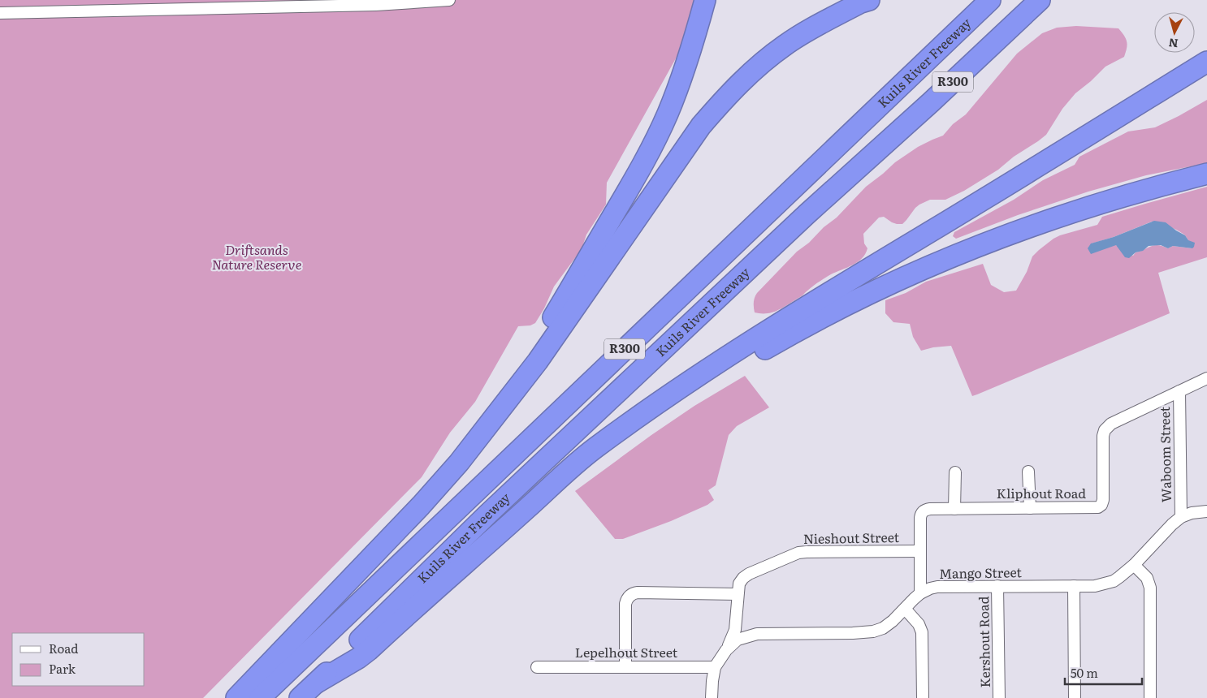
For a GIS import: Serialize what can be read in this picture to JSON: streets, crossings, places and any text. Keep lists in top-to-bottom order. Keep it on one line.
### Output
{"streets":{"highway":["Kuils River Freeway","R300"],"street":["Waboom Street","Kliphout Road","Nieshout Street","Mango Street","Kershout Road","Lepelhout Street"]},"crossings":[["Waboom Street","Kliphout Road"],["Waboom Street","Mango Street"],["Kliphout Road","Nieshout Street"],["Kliphout Road","Mango Street"],["Nieshout Street","Mango Street"],["Mango Street","Kershout Road"],["Mango Street","Lepelhout Street"]],"parks":["Driftsands Nature Reserve"],"legend":["Road","Park"],"scale_bar":"50 m","north":"bottom"}
